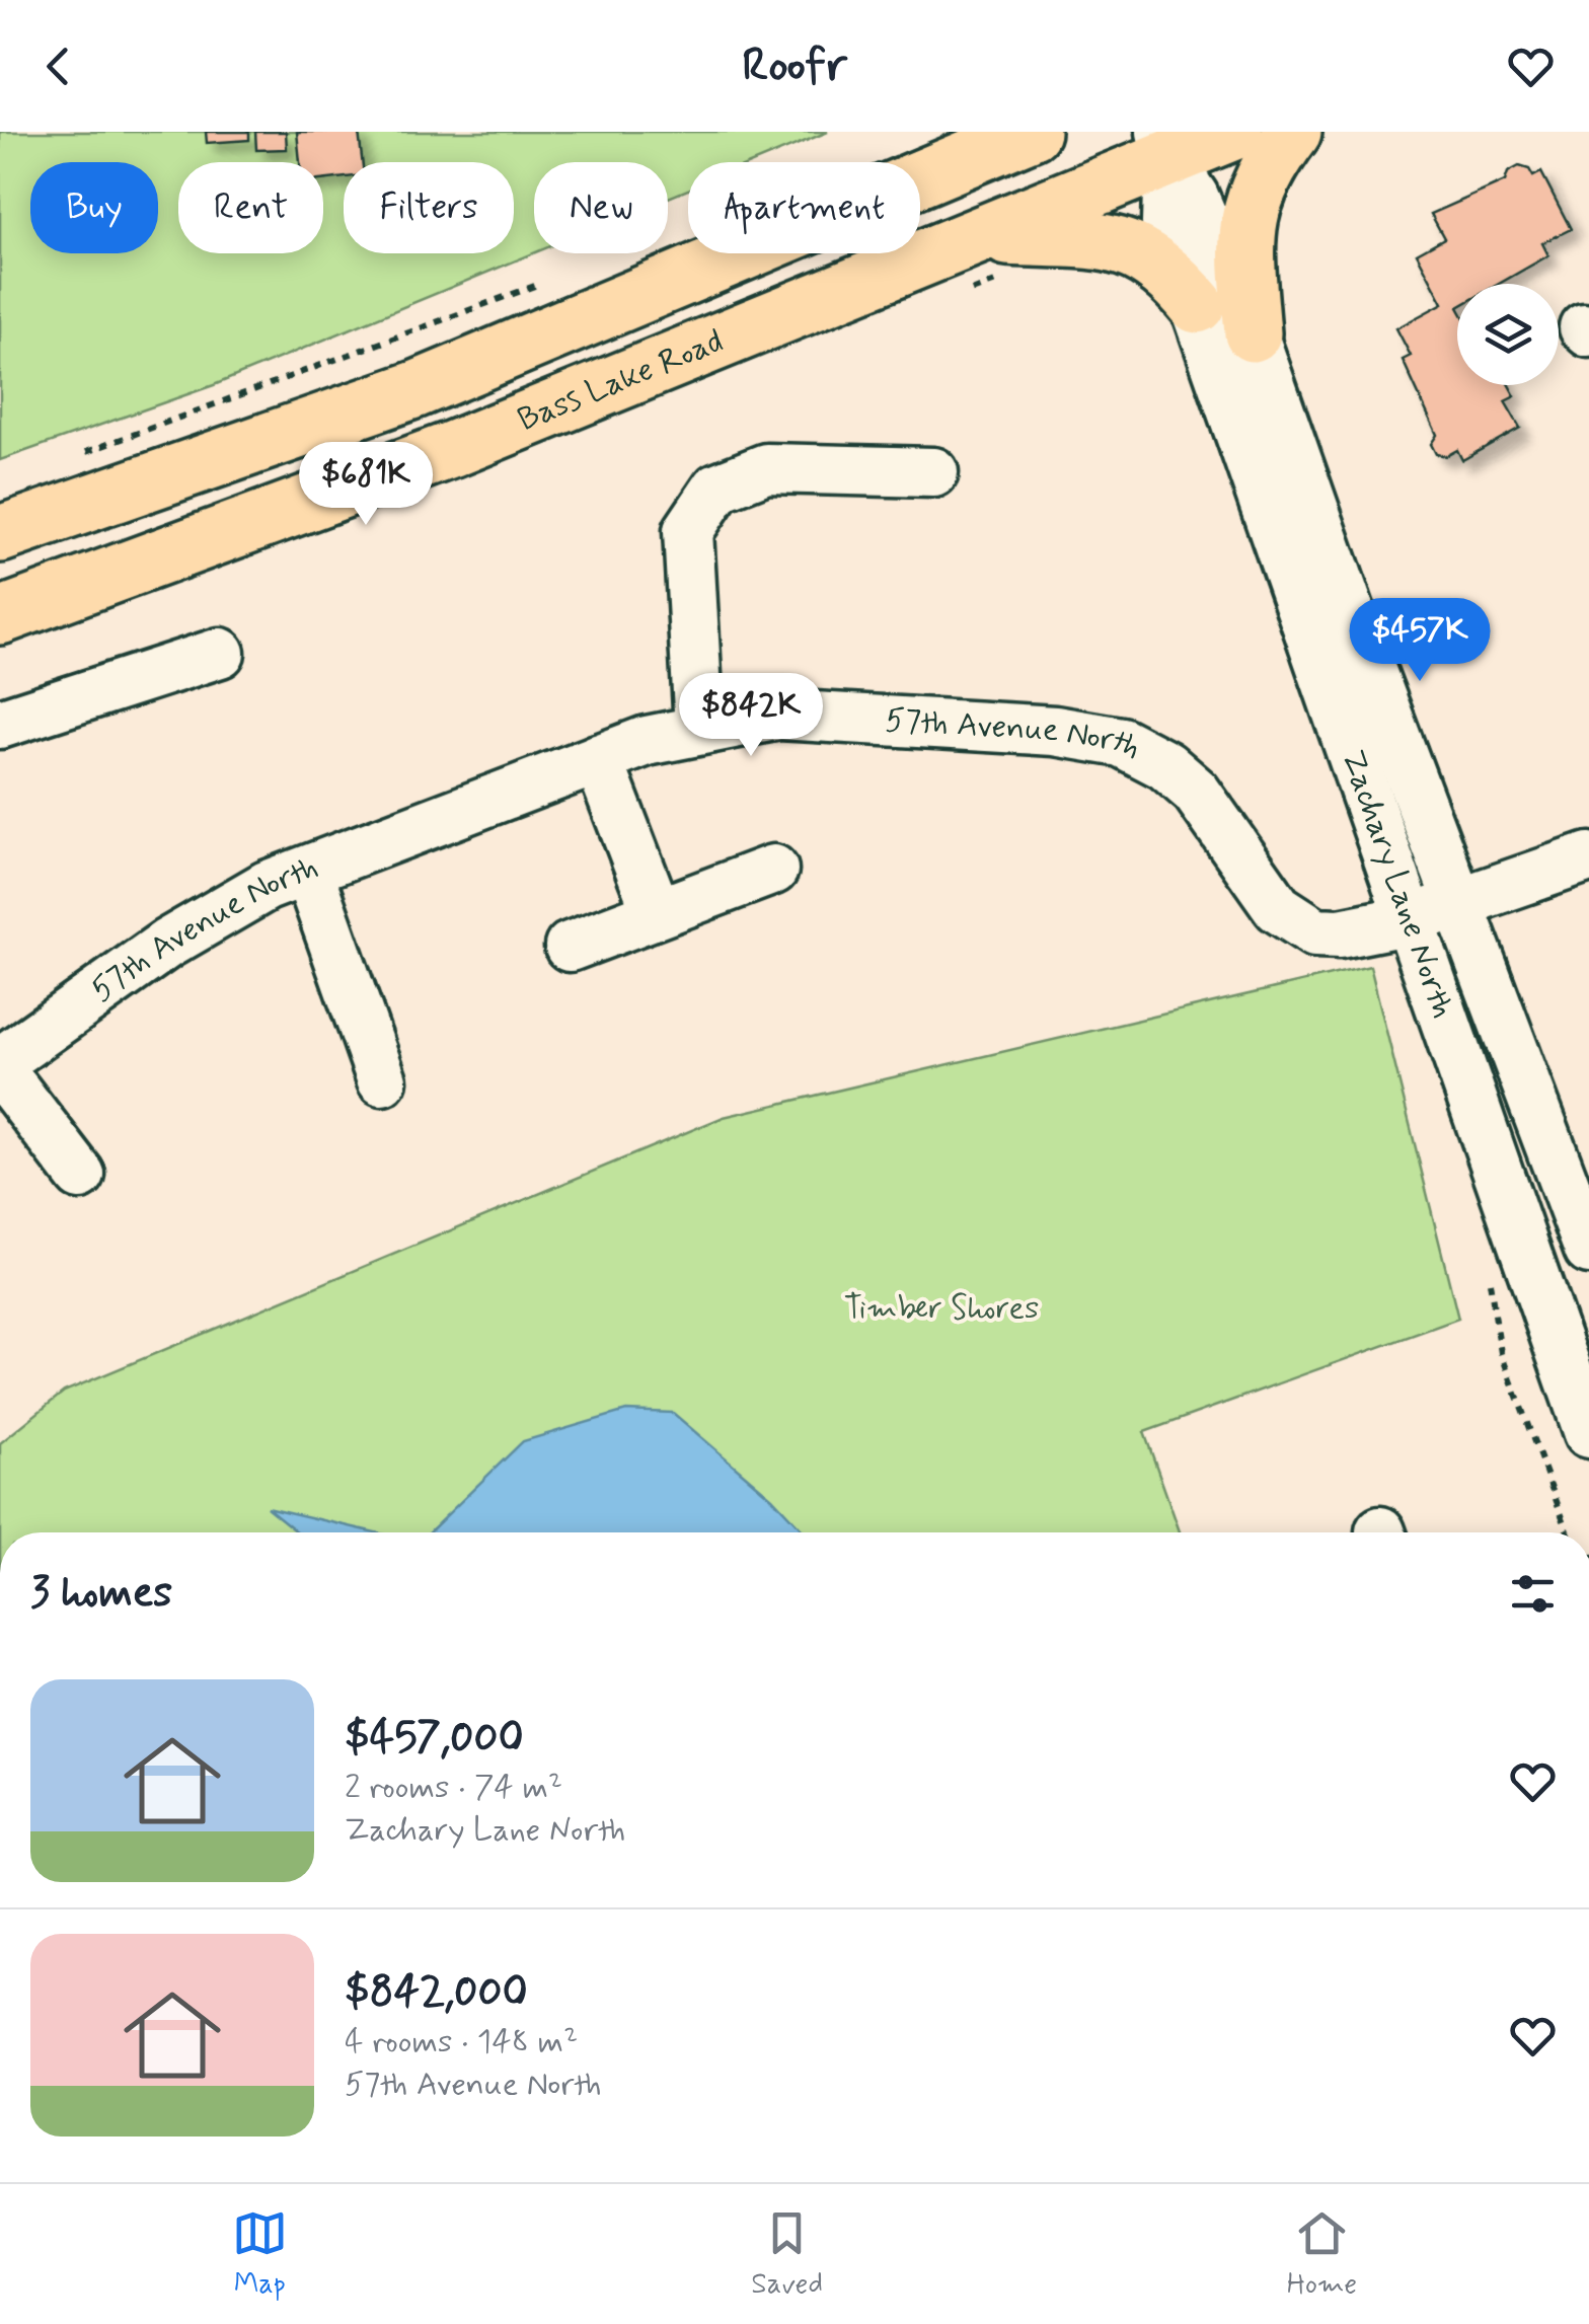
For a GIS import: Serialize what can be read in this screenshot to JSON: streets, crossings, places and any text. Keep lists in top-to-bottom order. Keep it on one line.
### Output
{"streets":{"main road":["Bass Lake Road"],"street":["57th Avenue North","Zachary Lane North"]},"crossings":[["Bass Lake Road","Zachary Lane North"],["57th Avenue North","Zachary Lane North"]],"parks":["Timber Shores"],"page":{"header":"Roofr","chip":["Buy","Rent","Filters","New","Apartment"],"price":["$681K","$457K","$842K"],"heading":"3 homes","list":[{"name":"$457,000","note":"2 rooms · 74 m² · Zachary Lane North"},{"name":"$842,000","note":"4 rooms · 148 m² · 57th Avenue North"}],"tabs":["Map","Saved","Home"]}}
